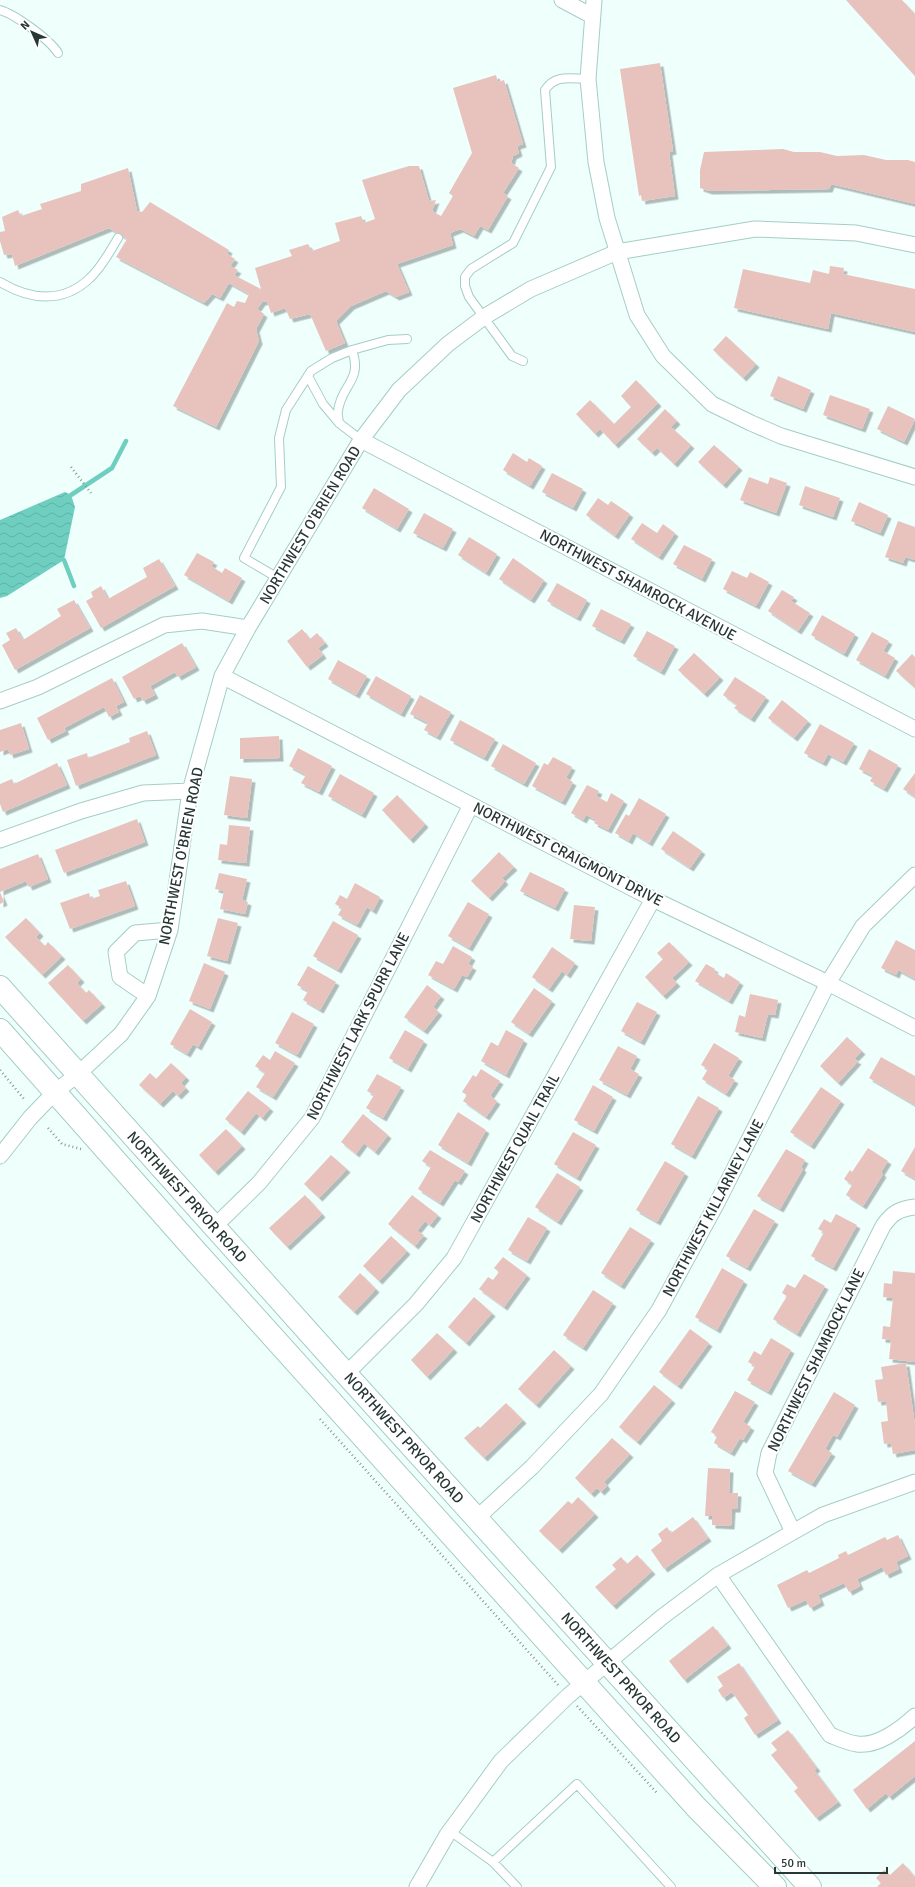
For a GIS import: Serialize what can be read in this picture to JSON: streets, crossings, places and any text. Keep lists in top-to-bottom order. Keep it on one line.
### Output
{"streets":{"main road":["NORTHWEST PRYOR ROAD"],"street":["NORTHWEST O'BRIEN ROAD","NORTHWEST SHAMROCK AVENUE","NORTHWEST CRAIGMONT DRIVE","NORTHWEST LARK SPURR LANE","NORTHWEST QUAIL TRAIL","NORTHWEST KILLARNEY LANE","NORTHWEST SHAMROCK LANE"]},"crossings":[["NORTHWEST O'BRIEN ROAD","NORTHWEST SHAMROCK AVENUE"],["NORTHWEST O'BRIEN ROAD","NORTHWEST CRAIGMONT DRIVE"],["NORTHWEST O'BRIEN ROAD","NORTHWEST PRYOR ROAD"],["NORTHWEST CRAIGMONT DRIVE","NORTHWEST LARK SPURR LANE"],["NORTHWEST CRAIGMONT DRIVE","NORTHWEST QUAIL TRAIL"],["NORTHWEST CRAIGMONT DRIVE","NORTHWEST KILLARNEY LANE"],["NORTHWEST LARK SPURR LANE","NORTHWEST PRYOR ROAD"],["NORTHWEST QUAIL TRAIL","NORTHWEST PRYOR ROAD"],["NORTHWEST PRYOR ROAD","NORTHWEST KILLARNEY LANE"]],"scale_bar":"50 m","north":"top left"}
